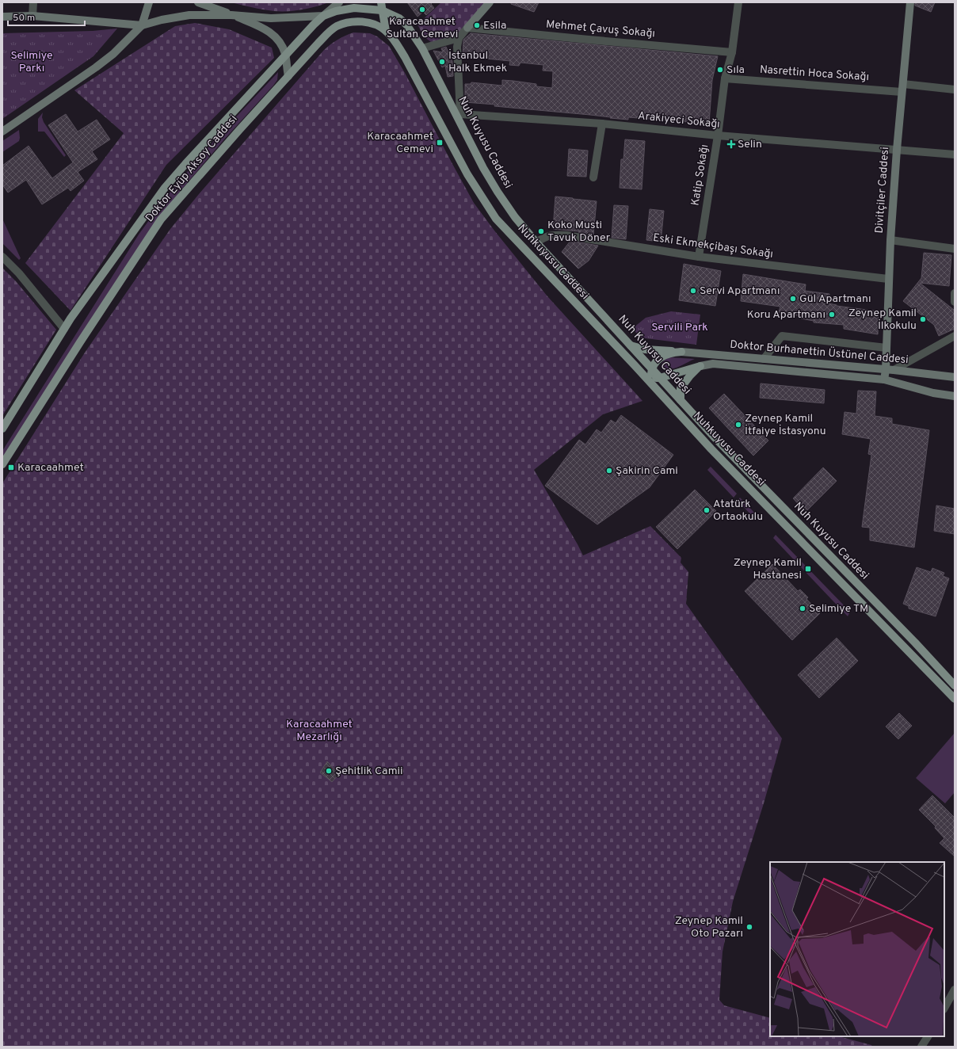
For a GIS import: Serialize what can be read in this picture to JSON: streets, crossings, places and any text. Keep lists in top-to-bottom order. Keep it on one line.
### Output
{"streets":{"main road":["Nuh Kuyusu Caddesi","Doktor Eyüp Aksoy Caddesi","Nuhkuyusu Caddesi"],"street":["Mehmet Çavuş Sokağı","Nasrettin Hoca Sokağı","Arakiyeci Sokağı","Katip Sokağı","Divitçiler Caddesi","Eski Ekmekçibaşı Sokağı","Doktor Burhanettin Üstünel Caddesi"]},"crossings":[["Mehmet Çavuş Sokağı","Katip Sokağı"],["Nasrettin Hoca Sokağı","Katip Sokağı"],["Nasrettin Hoca Sokağı","Divitçiler Caddesi"],["Arakiyeci Sokağı","Nuh Kuyusu Caddesi"],["Arakiyeci Sokağı","Katip Sokağı"],["Arakiyeci Sokağı","Divitçiler Caddesi"],["Nuh Kuyusu Caddesi","Doktor Eyüp Aksoy Caddesi"],["Nuh Kuyusu Caddesi","Eski Ekmekçibaşı Sokağı"],["Doktor Eyüp Aksoy Caddesi","Nuhkuyusu Caddesi"],["Katip Sokağı","Eski Ekmekçibaşı Sokağı"],["Divitçiler Caddesi","Eski Ekmekçibaşı Sokağı"],["Divitçiler Caddesi","Doktor Burhanettin Üstünel Caddesi"]],"parks":["Selimiye Parkı","Servili Park","Karacaahmet Mezarlığı"],"places":{"other":["Karacaahmet Sultan Cemevi","Esila","İstanbul Halk Ekmek","Sıla","Koko Musti Tavuk Döner","Servi Apartmanı","Gül Apartmanı","Koru Apartmanı","Zeynep Kamil İlkokulu","Zeynep Kamil İtfaiye İstasyonu","Şakirin Cami","Atatürk Ortaokulu","Selimiye TM","Şehitlik Camii","Zeynep Kamil Oto Pazarı"],"transit":["Karacaahmet Cemevi","Karacaahmet","Zeynep Kamil Hastanesi"],"health":["Selin"]},"scale_bar":"50 m"}
